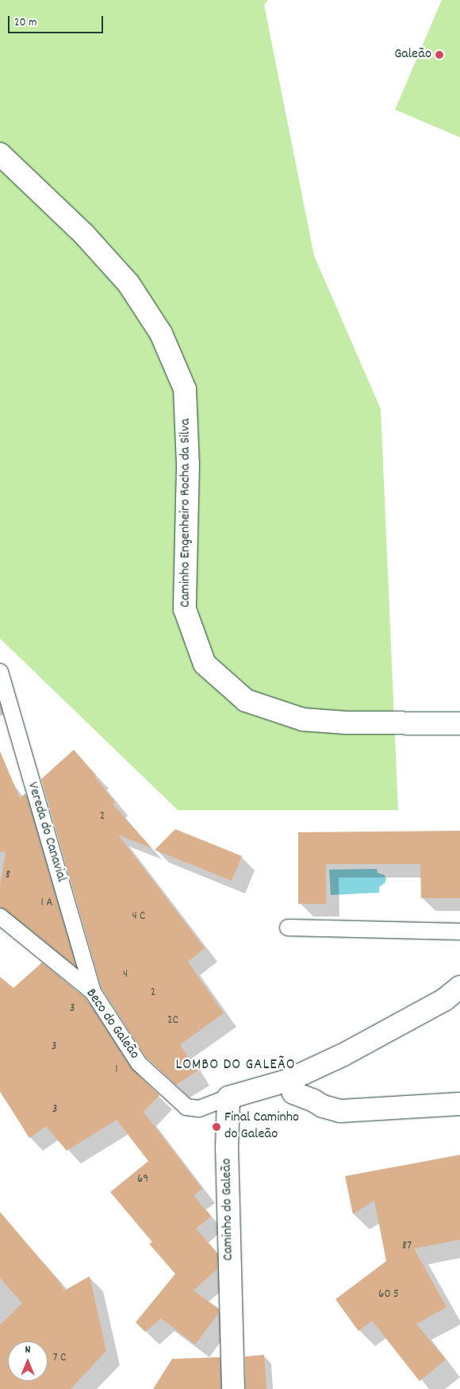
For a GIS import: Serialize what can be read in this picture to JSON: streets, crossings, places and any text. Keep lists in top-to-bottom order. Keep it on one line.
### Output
{"streets":{"street":["Caminho Engenheiro Rocha da Silva","Caminho do Galeão"],"lane":["Vereda do Canavial","Beco do Galeão"]},"crossings":[["Vereda do Canavial","Beco do Galeão"],["Beco do Galeão","Caminho do Galeão"]],"districts":["LOMBO DO GALEÃO"],"places":["Galeão","Final Caminho do Galeão"],"house_numbers":["2","8","1 A","4 C","4","2","3","2C","3","1","3","69","87","60 5","7 C"],"scale_bar":"20 m","north":"top"}
